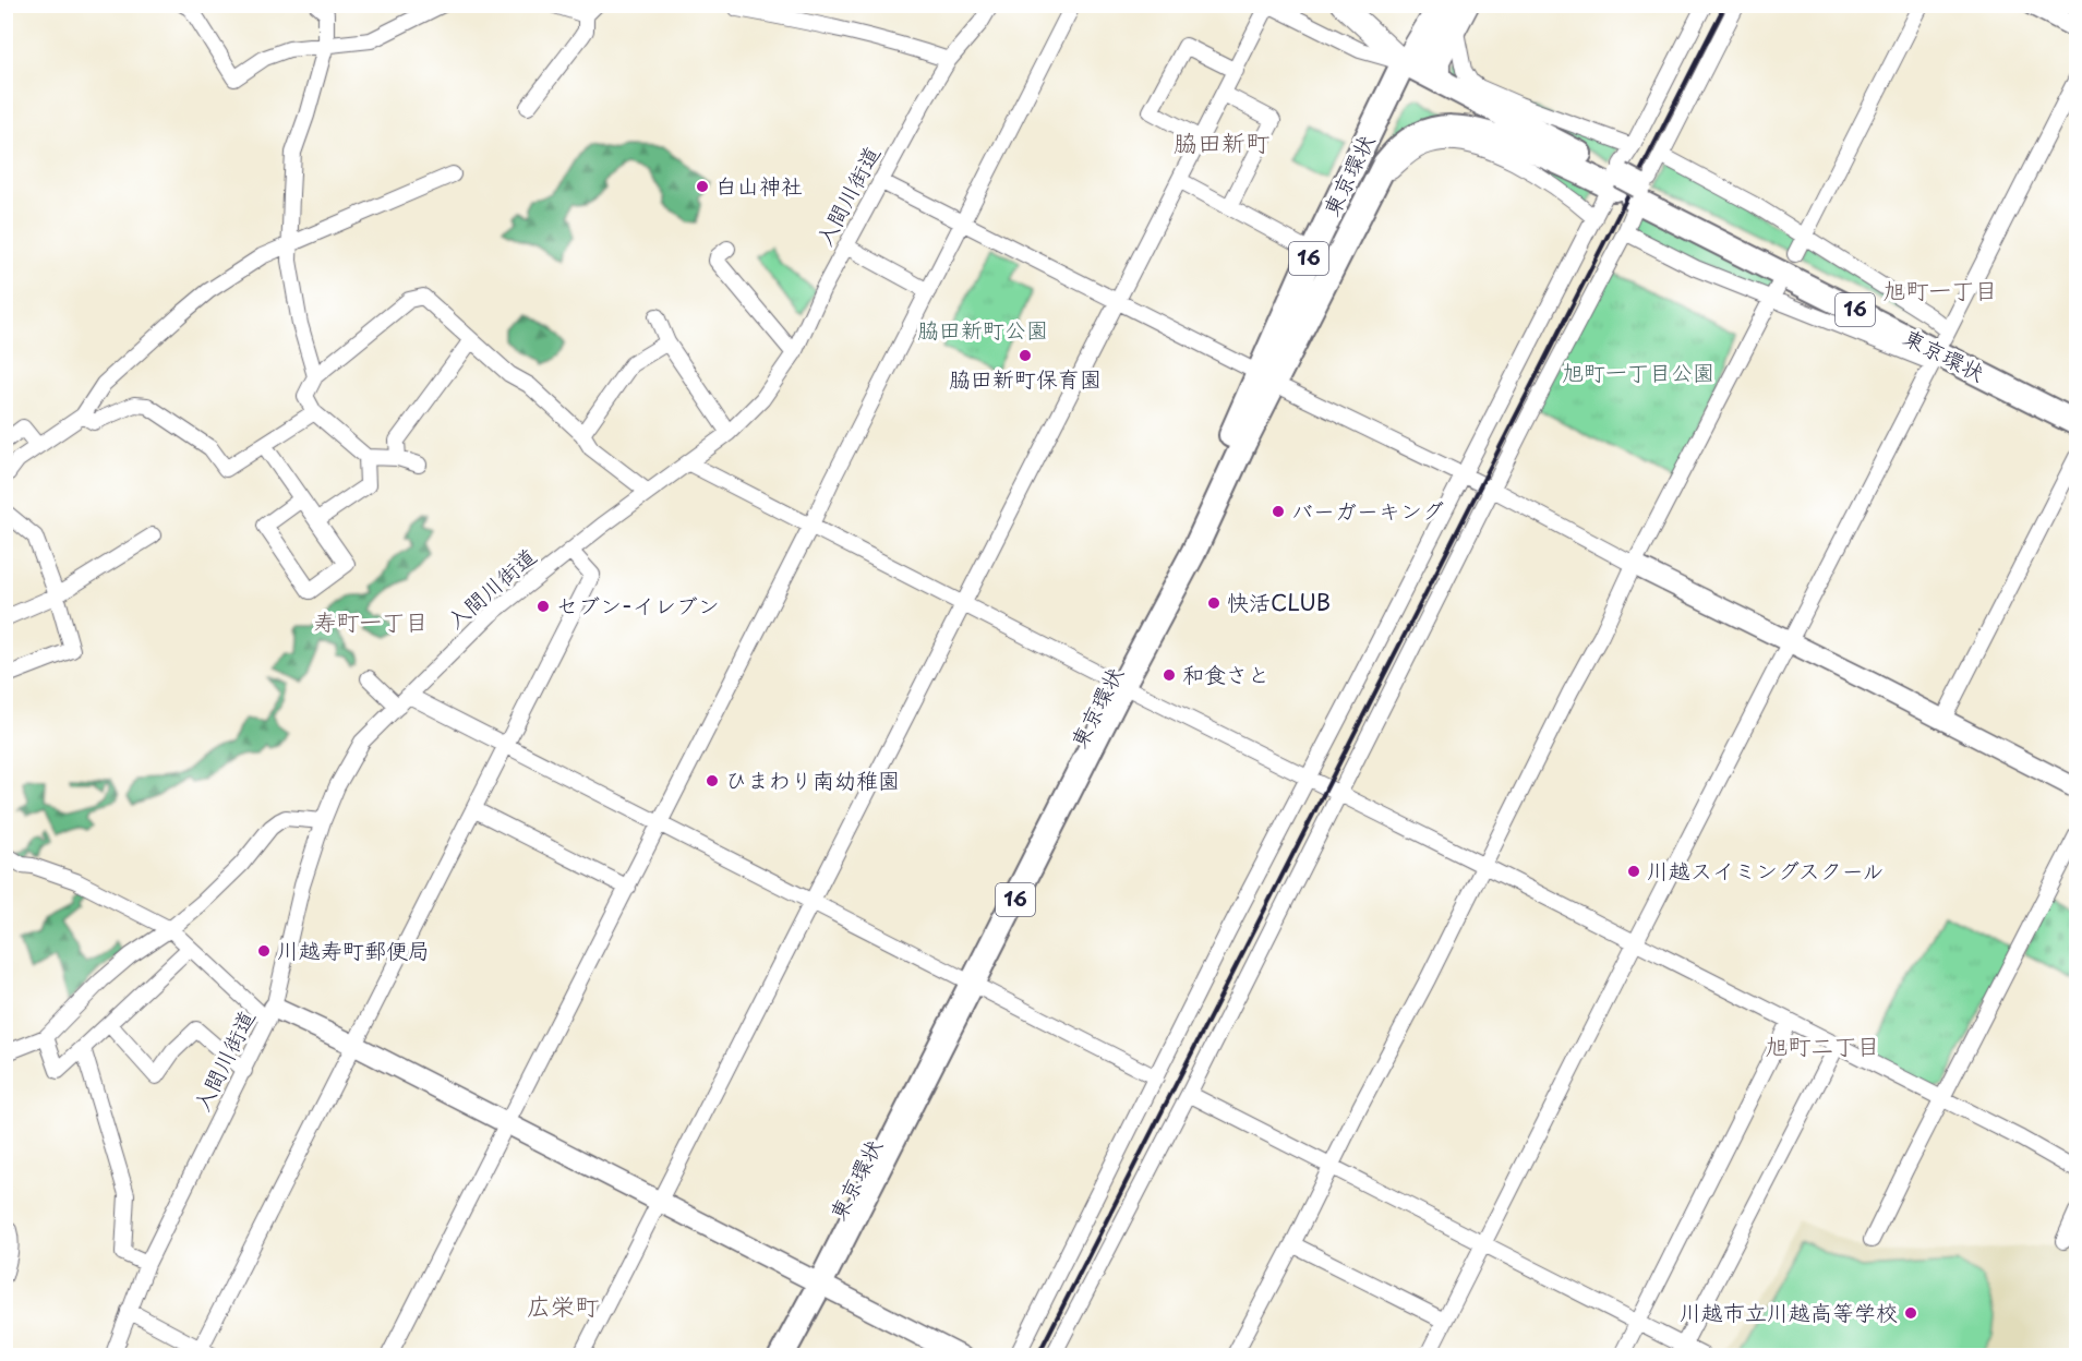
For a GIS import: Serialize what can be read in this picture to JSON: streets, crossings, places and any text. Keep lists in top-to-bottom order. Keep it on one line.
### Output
{"streets":{"highway":["東京環状","16"],"street":["入間川街道"]},"districts":["脇田新町","旭町一丁目","寿町一丁目","旭町二丁目","広栄町"],"parks":["脇田新町公園","旭町一丁目公園"],"places":["白山神社","脇田新町保育園","バーガーキング","快活CLUB","セブン-イレブン","和食さと","ひまわり南幼稚園","川越スイミングスクール","川越寿町郵便局","川越市立川越高等学校"]}
